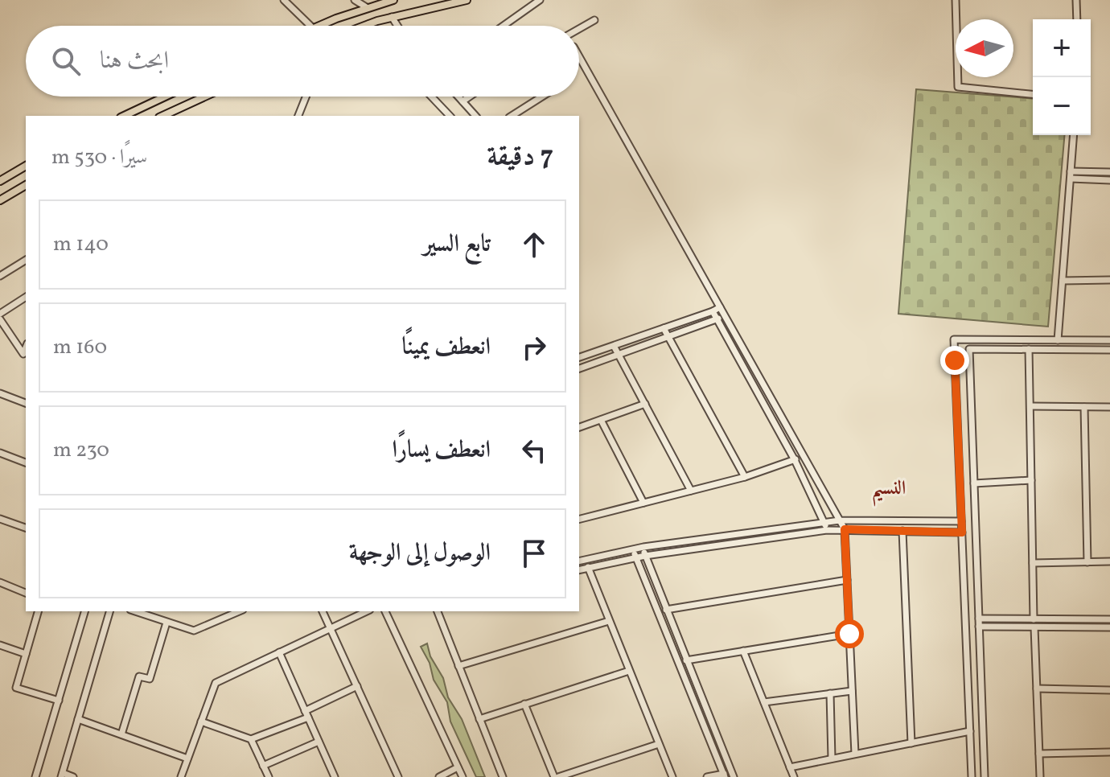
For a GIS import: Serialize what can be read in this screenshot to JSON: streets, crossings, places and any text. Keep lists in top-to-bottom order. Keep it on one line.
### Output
{"districts":["النسيم"],"north":"left","page":{"map_buttons":["+","−"],"search":"ابحث هنا","heading":["7 دقيقة","سيرًا · 530 m"],"list":[["تابع السير","140 m"],["انعطف يمينًا","160 m"],["انعطف يسارًا","230 m"],"الوصول إلى الوجهة"]}}
